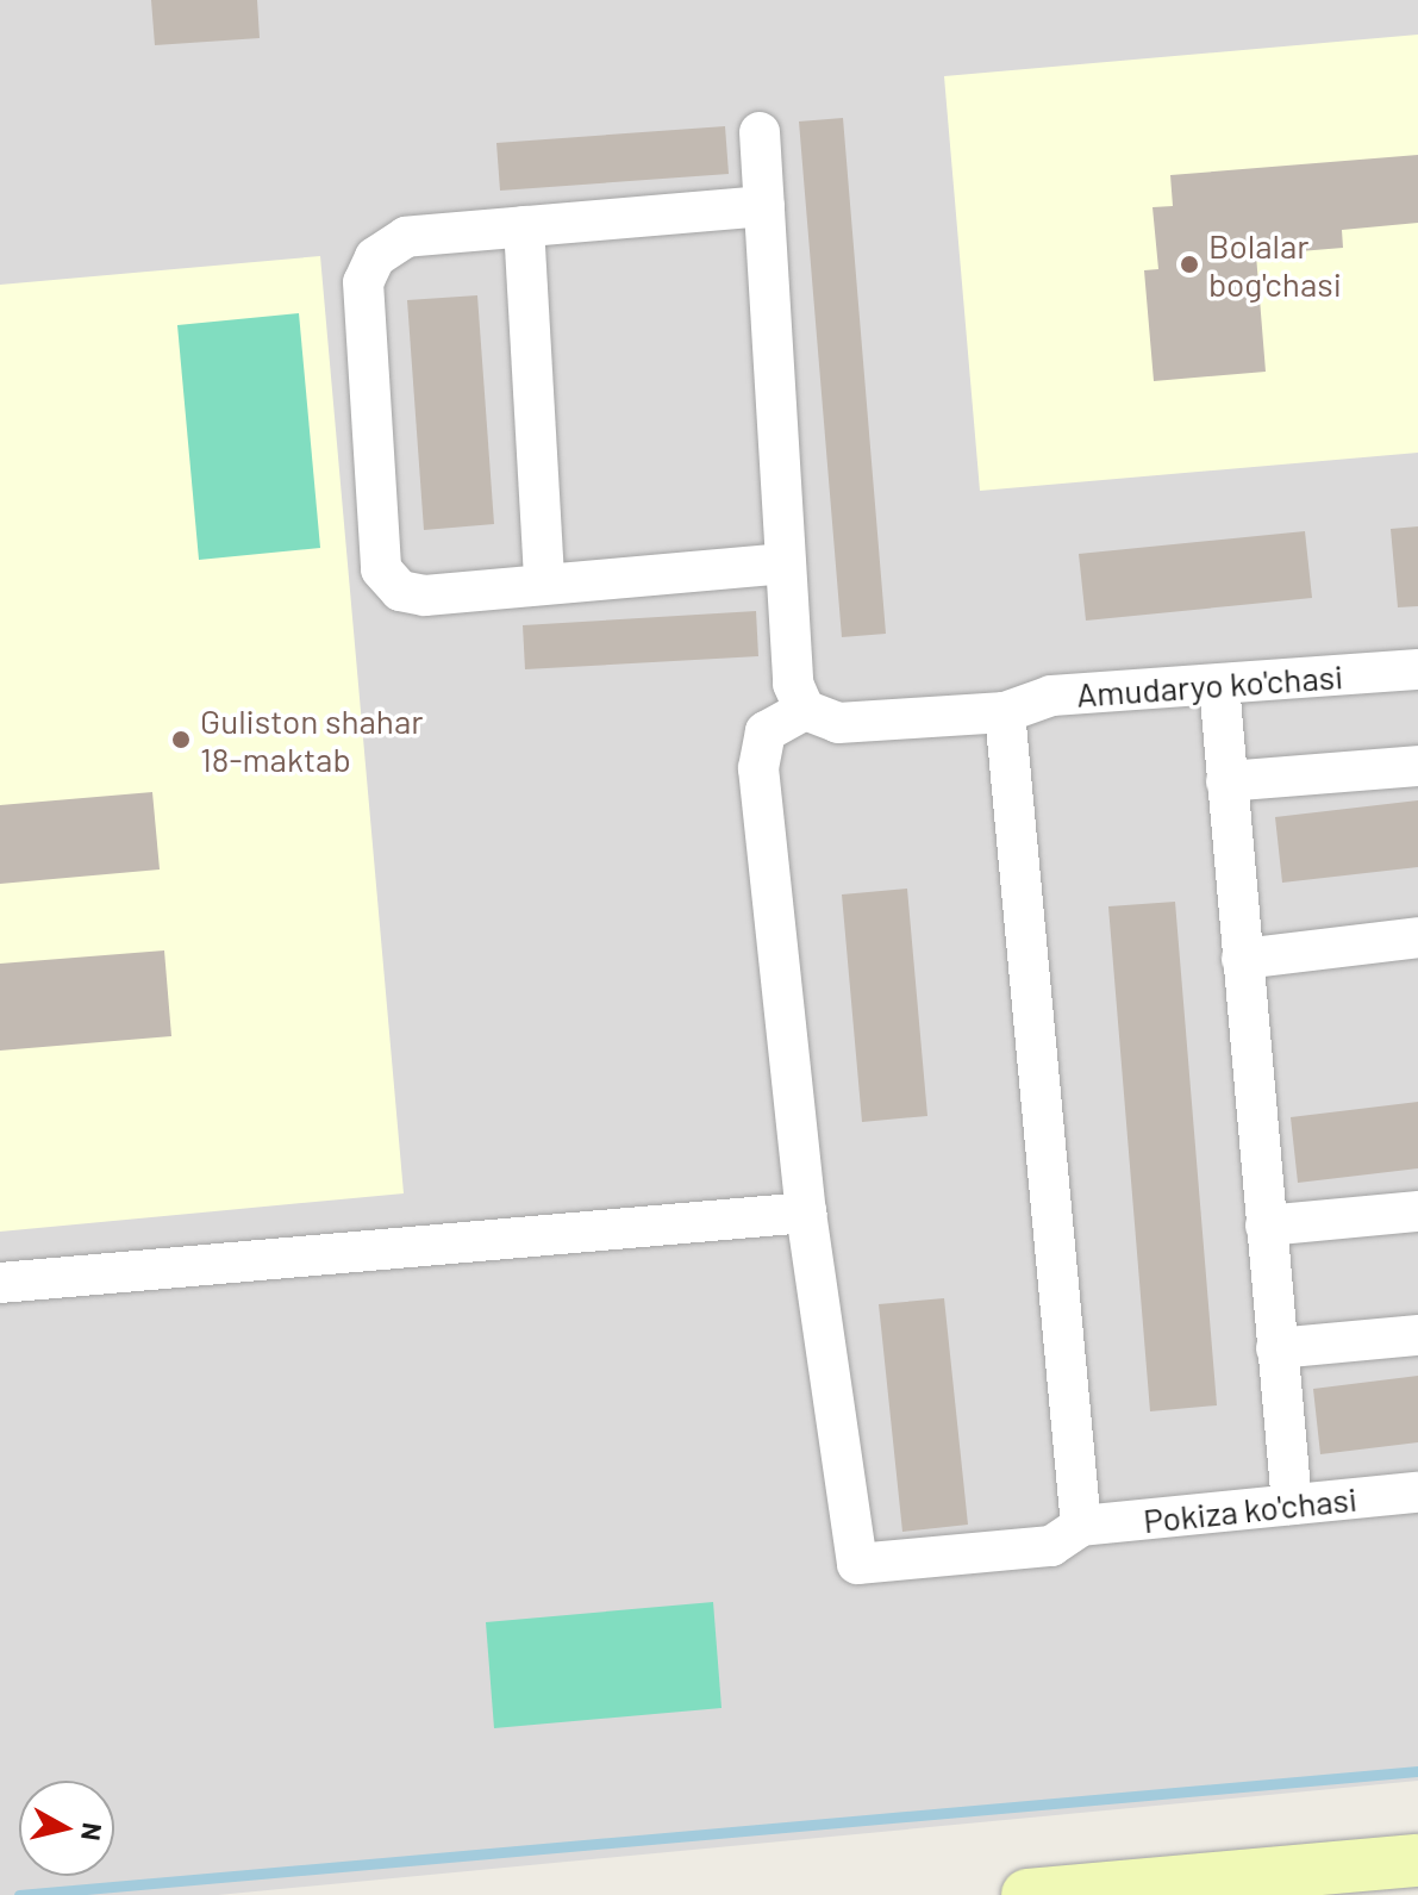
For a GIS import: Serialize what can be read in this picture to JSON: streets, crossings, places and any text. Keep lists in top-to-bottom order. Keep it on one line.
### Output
{"streets":{"street":["Amudaryo ko'chasi","Pokiza ko'chasi"]},"places":["Bolalar bog'chasi","Guliston shahar 18-maktab"],"north":"right"}
